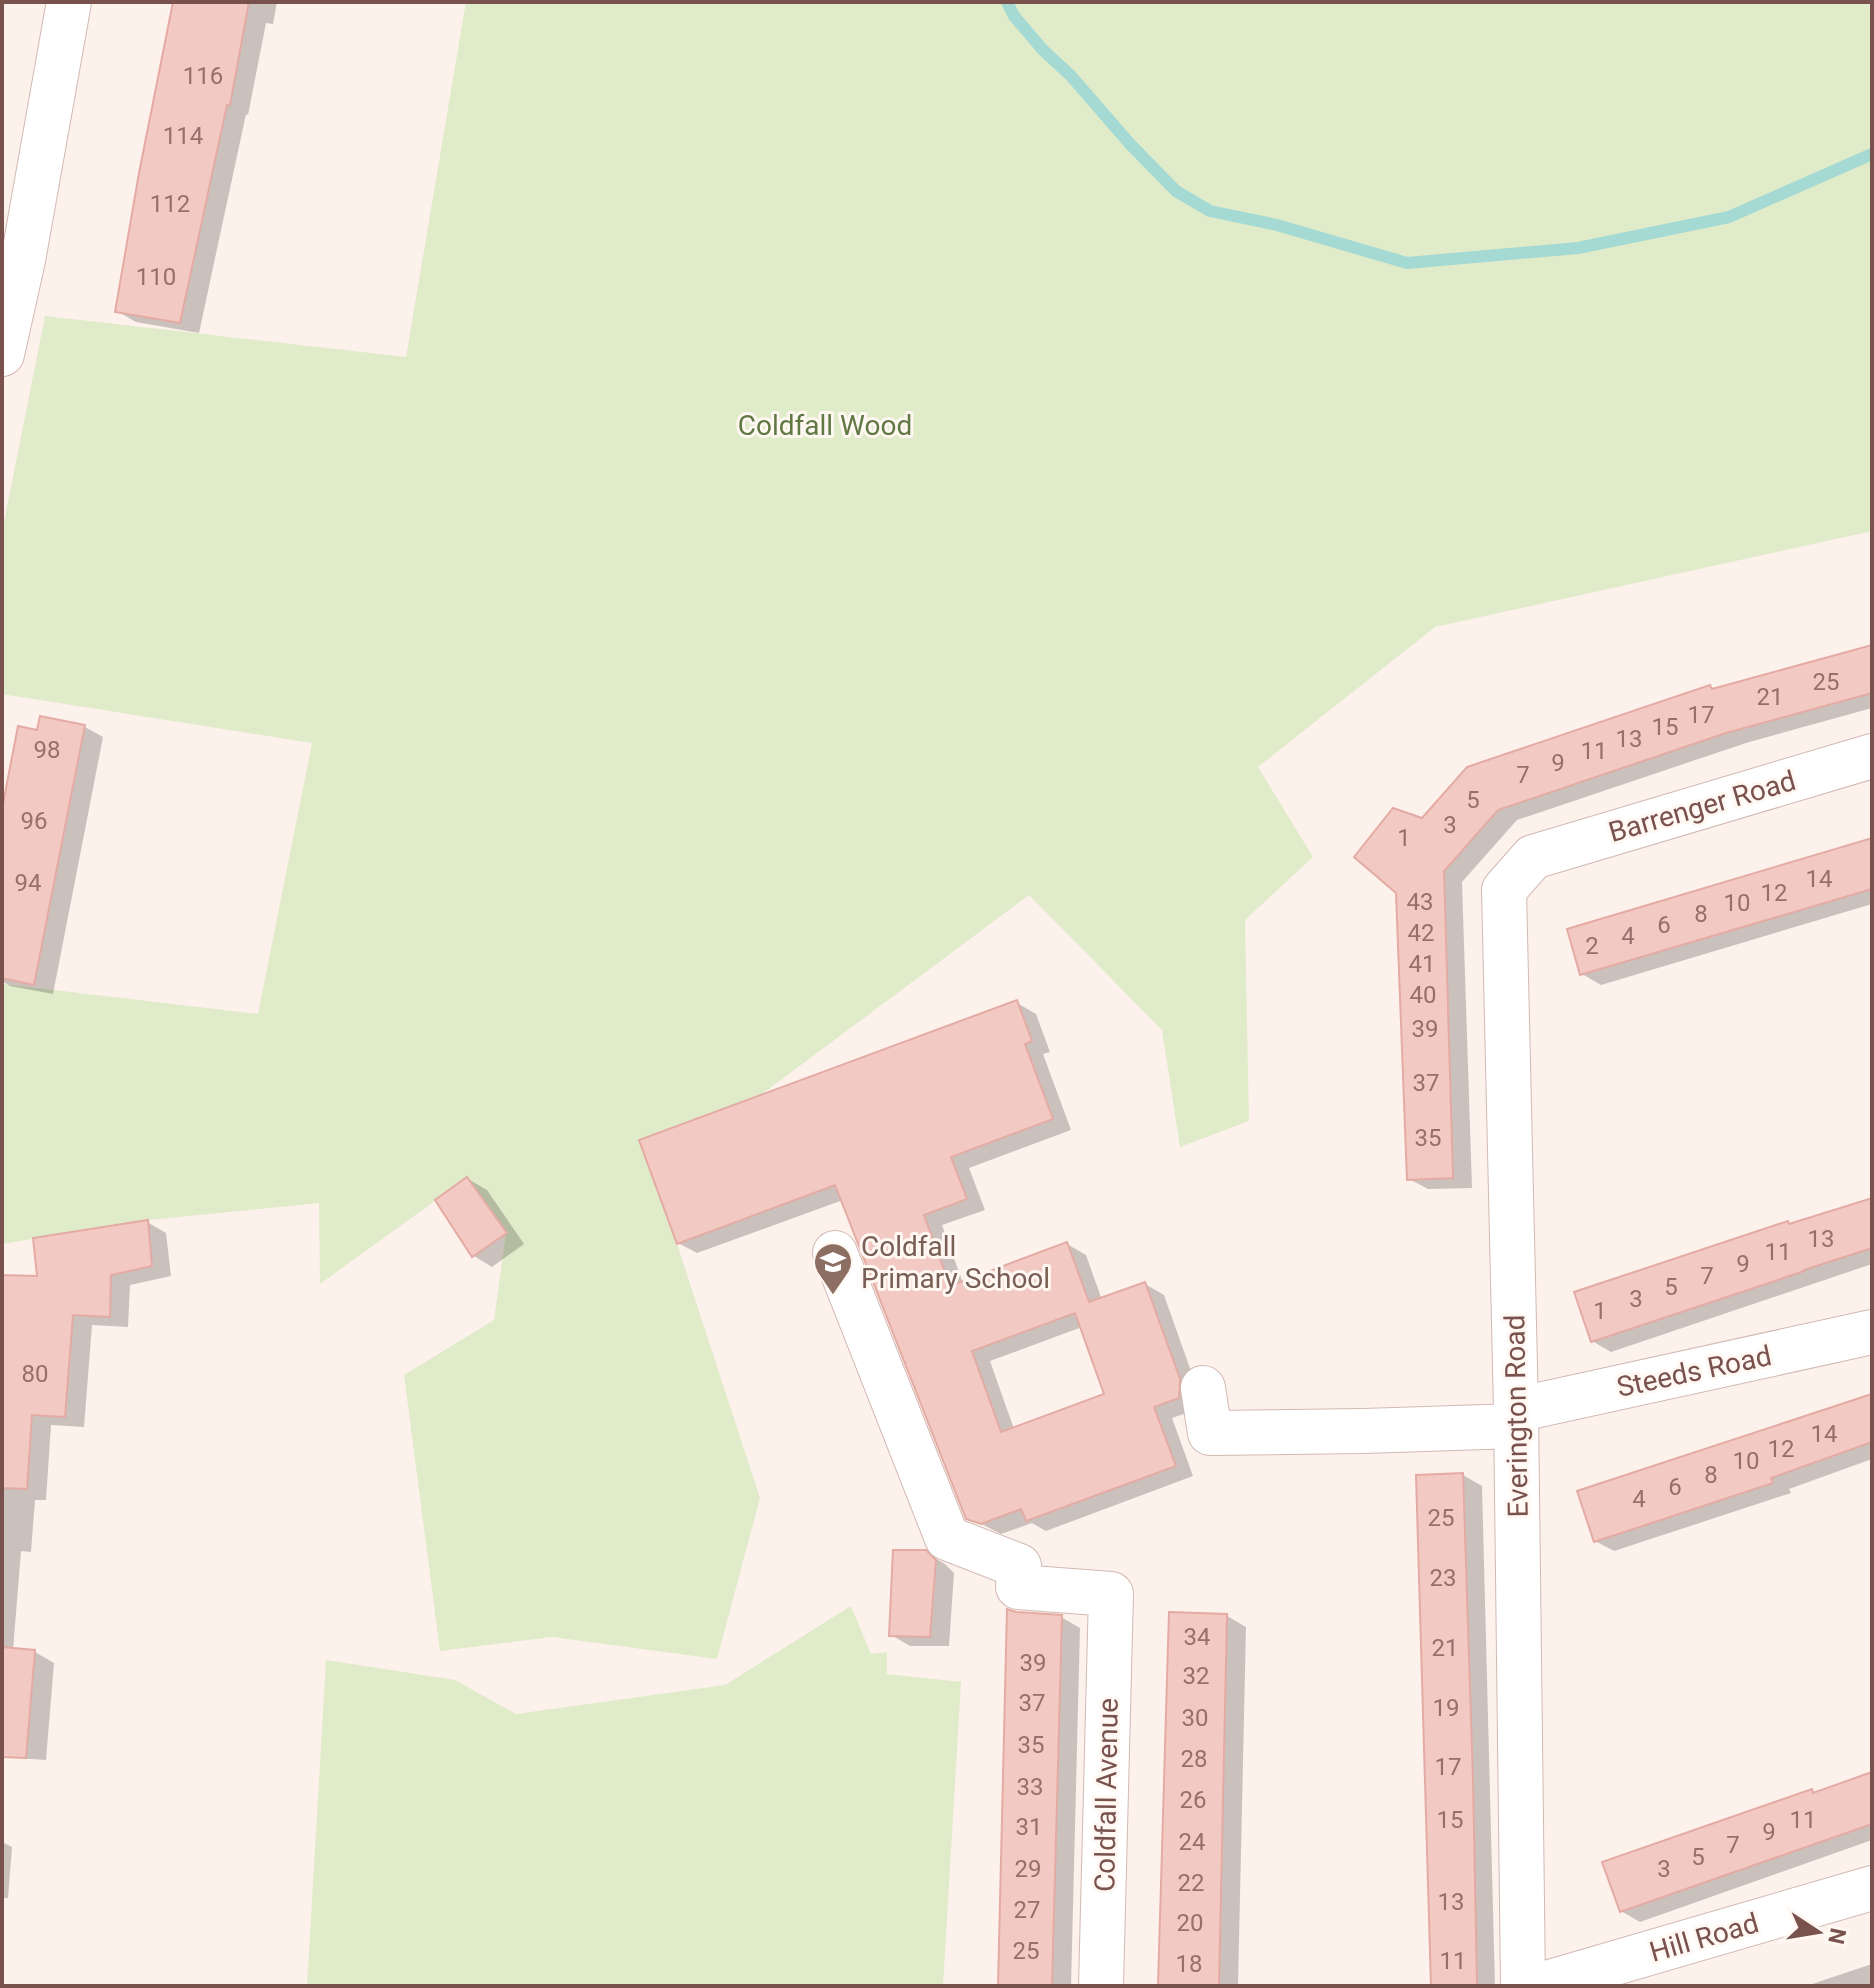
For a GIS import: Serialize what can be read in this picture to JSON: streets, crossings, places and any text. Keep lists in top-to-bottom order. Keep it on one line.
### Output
{"streets":{"street":["Barrenger Road","Steeds Road","Everington Road","Coldfall Avenue","Hill Road"]},"crossings":[["Barrenger Road","Everington Road"],["Steeds Road","Everington Road"]],"parks":["Coldfall Wood"],"places":{"school or university":["Coldfall Primary School"]},"house_numbers":["116","114","112","110","25","21","17","15","13","98","11","9","7","5","96","3","1","14","94","12","43","10","8","6","42","4","2","41","40","39","37","35","13","11","9","7","5","3","1","80","14","12","10","8","6","4","25","23","34","21","39","32","37","19","30","35","28","17","33","26","15","11","31","9","24","7","5","29","3","22","13","27","20","25","11","18"],"north":"right"}
